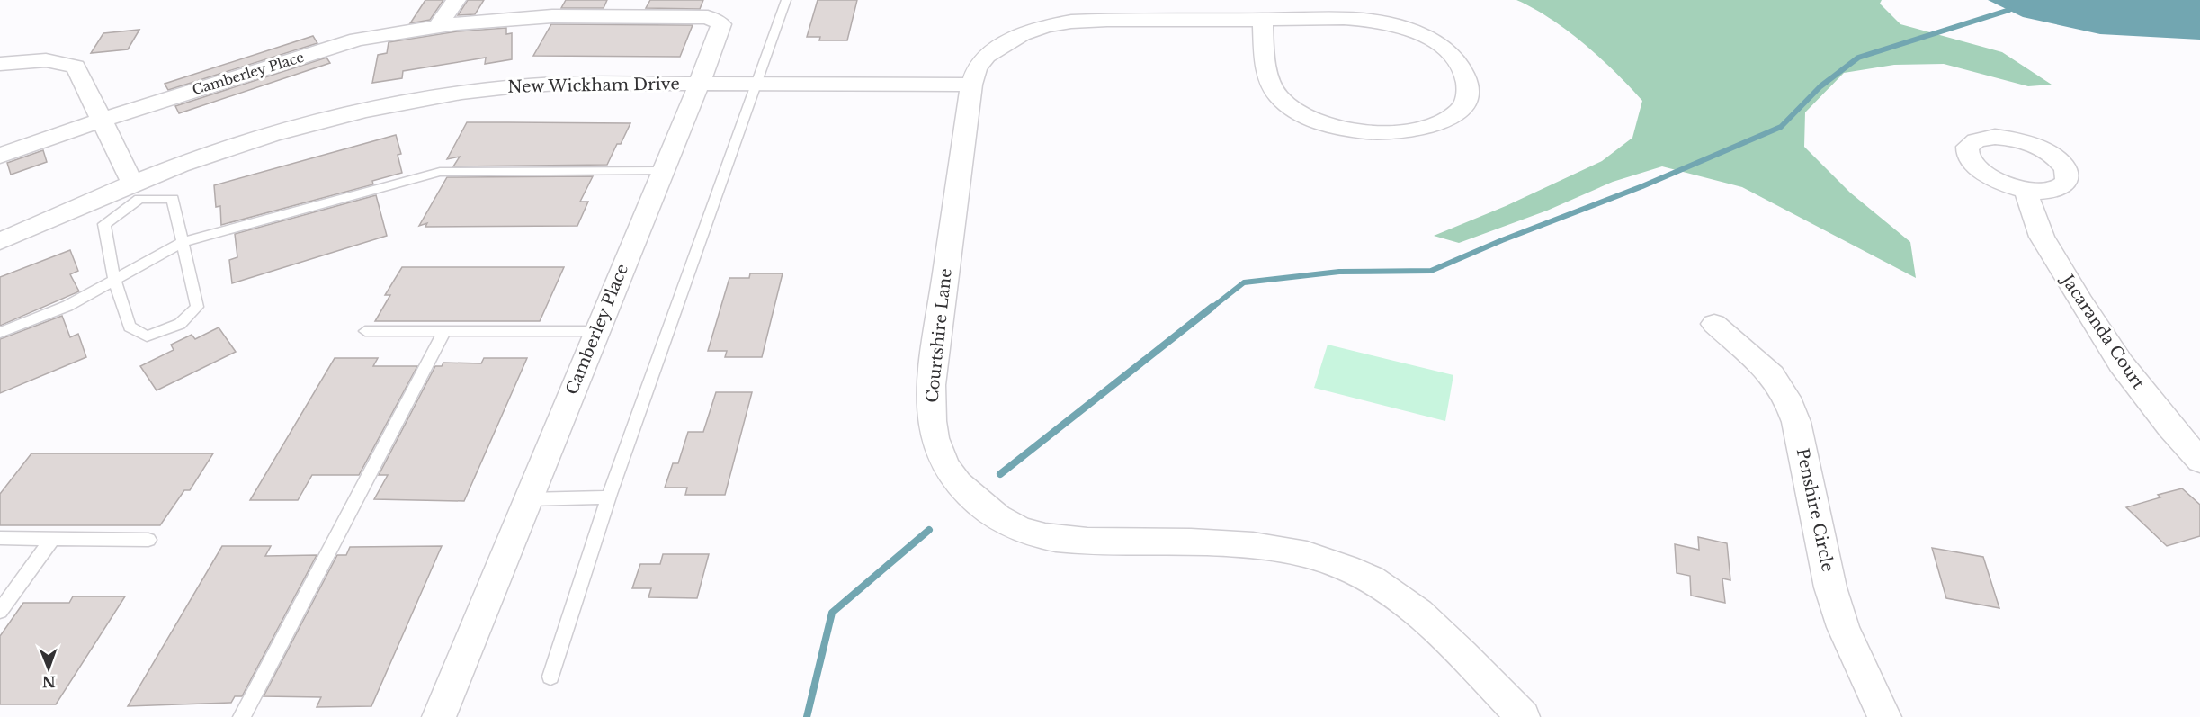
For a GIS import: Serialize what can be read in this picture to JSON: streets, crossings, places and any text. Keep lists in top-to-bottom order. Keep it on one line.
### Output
{"streets":{"street":["Camberley Place","New Wickham Drive","Jacaranda Court","Courtshire Lane","Penshire Circle"]},"crossings":[["Camberley Place","New Wickham Drive"],["New Wickham Drive","Courtshire Lane"]],"north":"bottom"}
